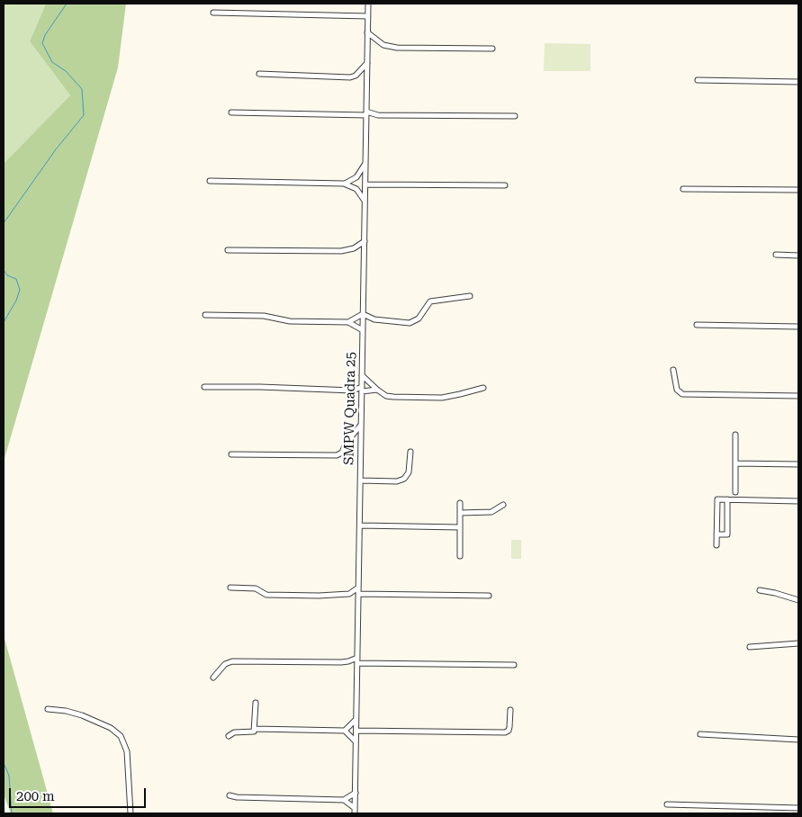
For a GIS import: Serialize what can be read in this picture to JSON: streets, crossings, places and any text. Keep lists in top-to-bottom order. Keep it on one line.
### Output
{"streets":{"street":["SMPW Quadra 25"]},"scale_bar":"200 m"}
